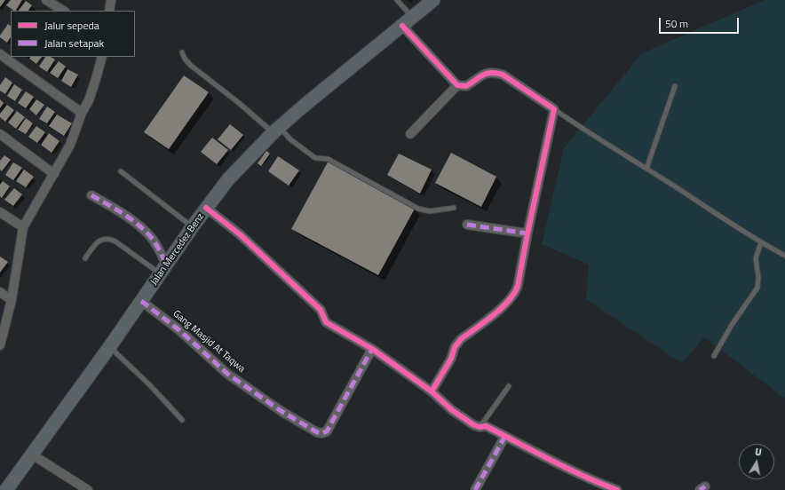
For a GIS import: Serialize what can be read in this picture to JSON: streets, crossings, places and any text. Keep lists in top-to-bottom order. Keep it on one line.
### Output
{"streets":{"main road":["Jalan Mercedez Benz"],"street":["Gang Masjid At Taqwa"]},"crossings":[["Jalan Mercedez Benz","Gang Masjid At Taqwa"]],"legend":["Jalur sepeda","Jalan setapak"],"scale_bar":"50 m","north":"top"}
